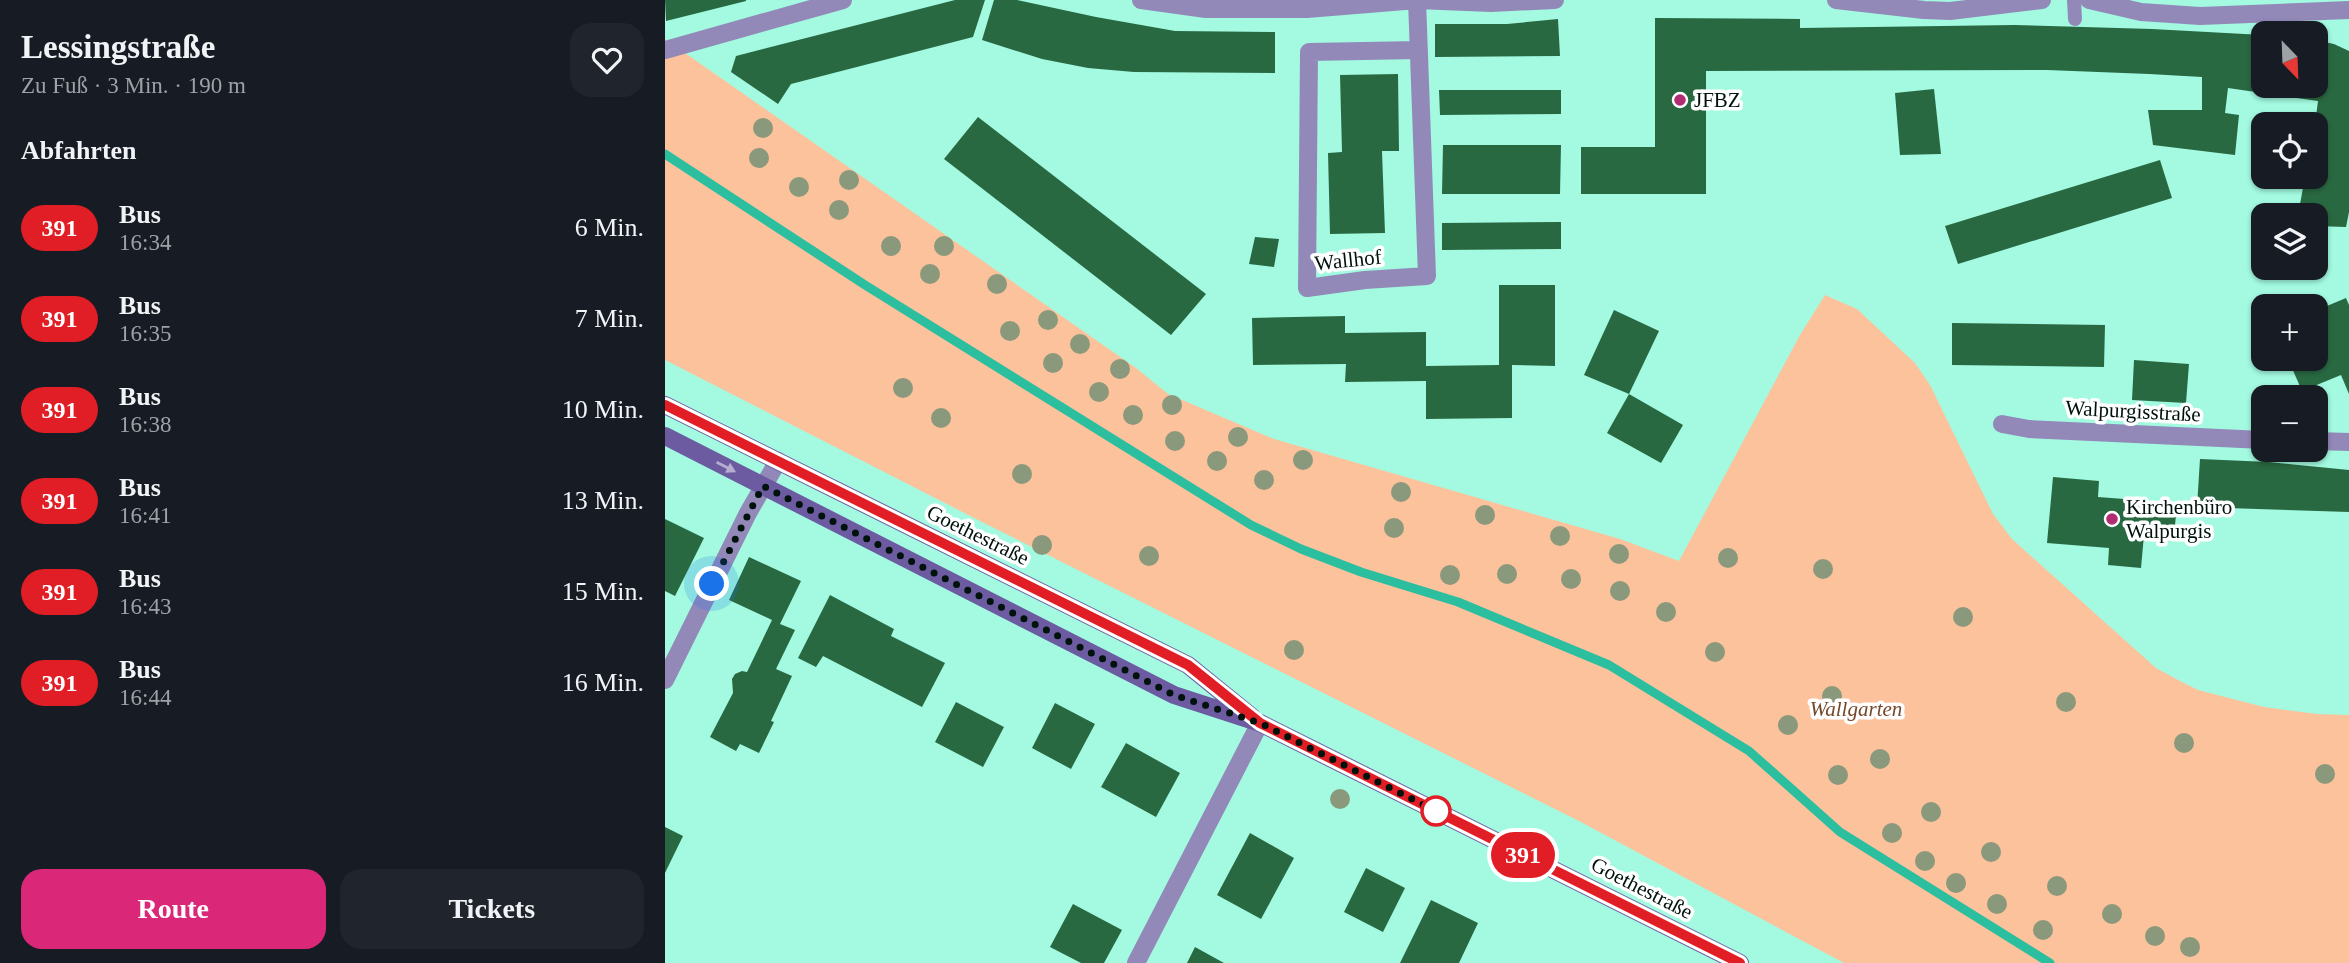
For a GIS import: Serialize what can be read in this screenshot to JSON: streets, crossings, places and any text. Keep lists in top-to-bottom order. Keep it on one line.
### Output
{"streets":{"main road":["Goethestraße"],"street":["Wallhof","Walpurgisstraße"]},"parks":["Wallgarten"],"places":["JFBZ","Kirchenbüro Walpurgis"],"lines":["bus line 391"],"north":"bottom right","page":{"heading":[["Lessingstraße","Zu Fuß · 3 Min. · 190 m"],"Abfahrten"],"on_map":"391","map_buttons":["+","−"],"list":[{"mark":"391","name":"Bus","note":"16:34","value":"6 Min."},{"mark":"391","name":"Bus","note":"16:35","value":"7 Min."},{"mark":"391","name":"Bus","note":"16:38","value":"10 Min."},{"mark":"391","name":"Bus","note":"16:41","value":"13 Min."},{"mark":"391","name":"Bus","note":"16:43","value":"15 Min."},{"mark":"391","name":"Bus","note":"16:44","value":"16 Min."}],"buttons":["Route","Tickets"]}}
